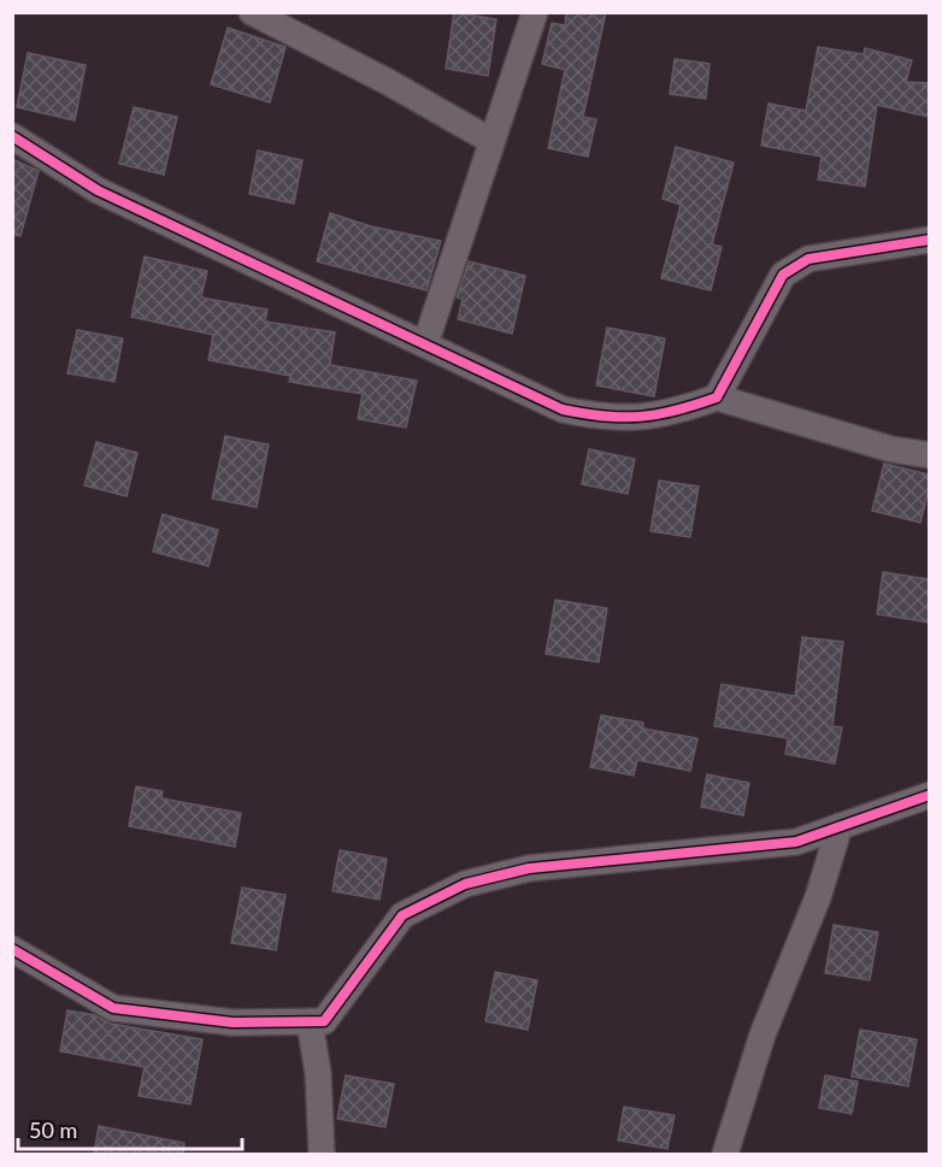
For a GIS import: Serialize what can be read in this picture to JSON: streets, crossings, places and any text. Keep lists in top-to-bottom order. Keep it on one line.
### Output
{"scale_bar":"50 m"}
